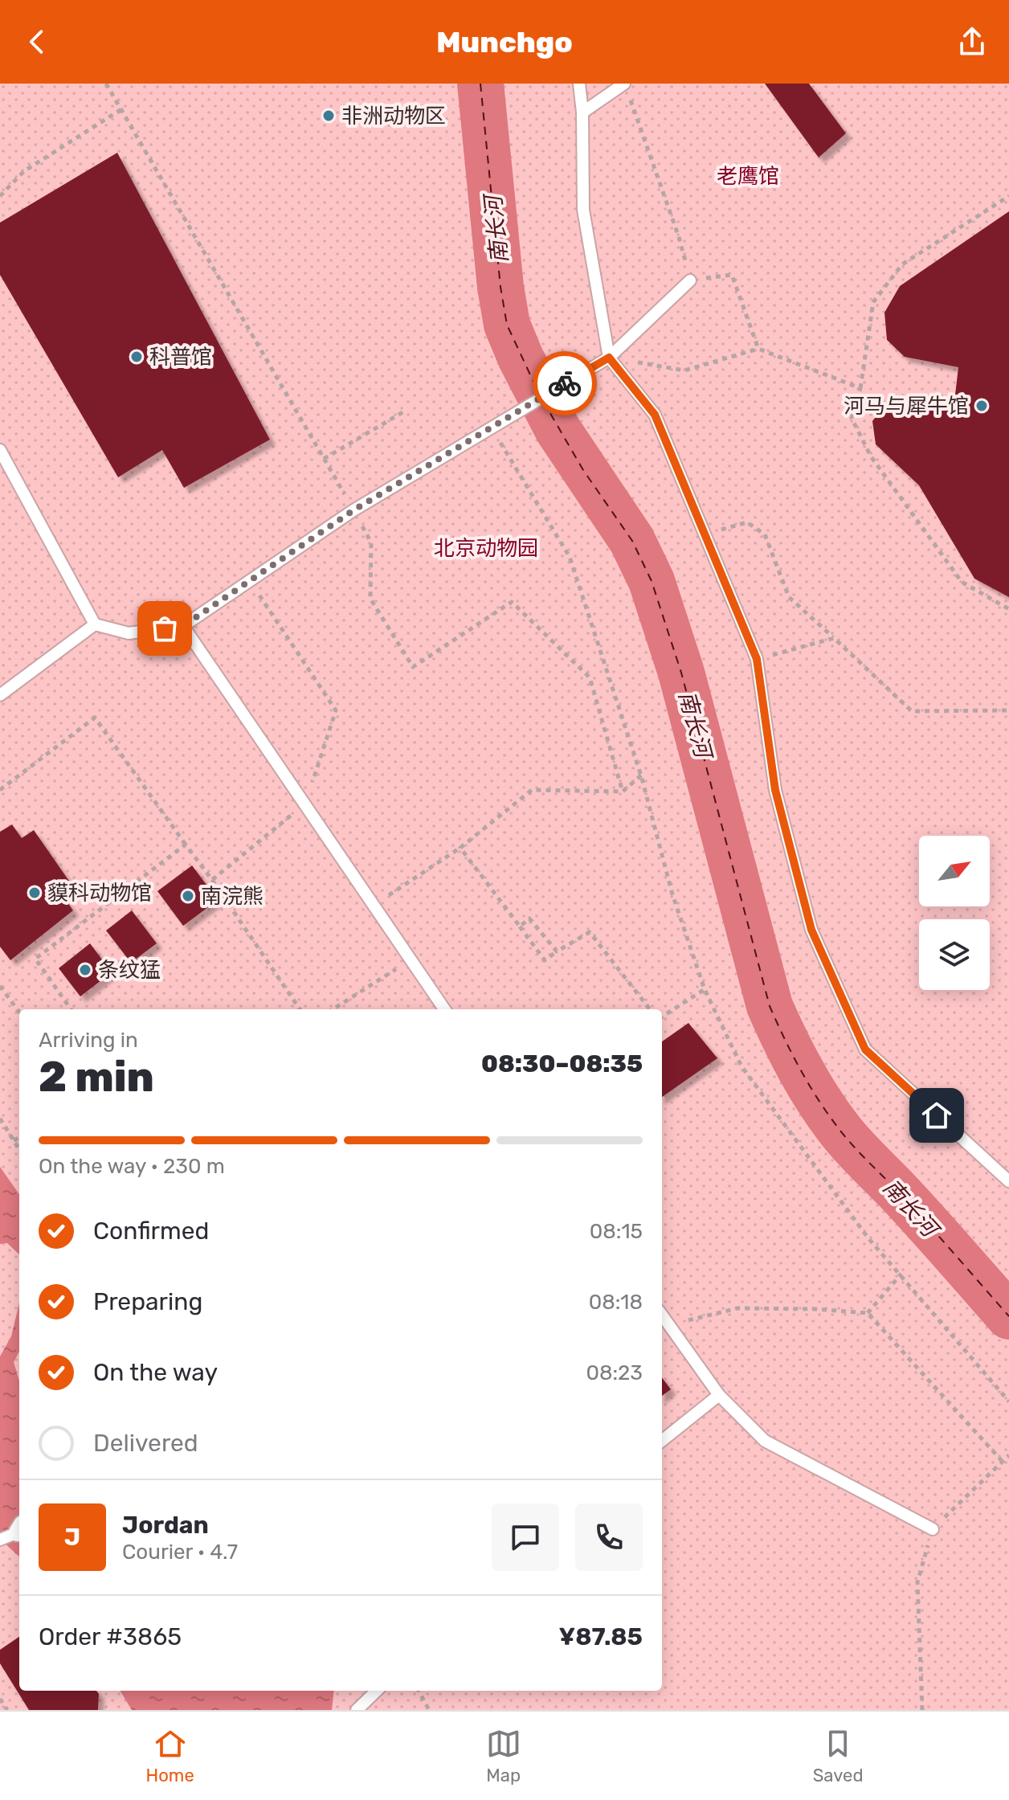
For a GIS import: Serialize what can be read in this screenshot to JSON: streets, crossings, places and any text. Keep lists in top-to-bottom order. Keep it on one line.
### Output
{"water":["南长河"],"parks":["老鹰馆","北京动物园"],"places":["非洲动物区","科普馆","河马与犀牛馆","貘科动物馆","南浣熊","条纹猛"],"north":"top right","page":{"header":"Munchgo","heading":["2 min","Arriving in","08:30–08:35"],"panel":["Jordan","Courier · 4.7","Order #3865","¥87.85"],"bar":"On the way · 230 m","list":[["Confirmed","08:15"],["Preparing","08:18"],["On the way","08:23"],"Delivered"],"round":"J","tabs":["Home","Map","Saved"]}}
